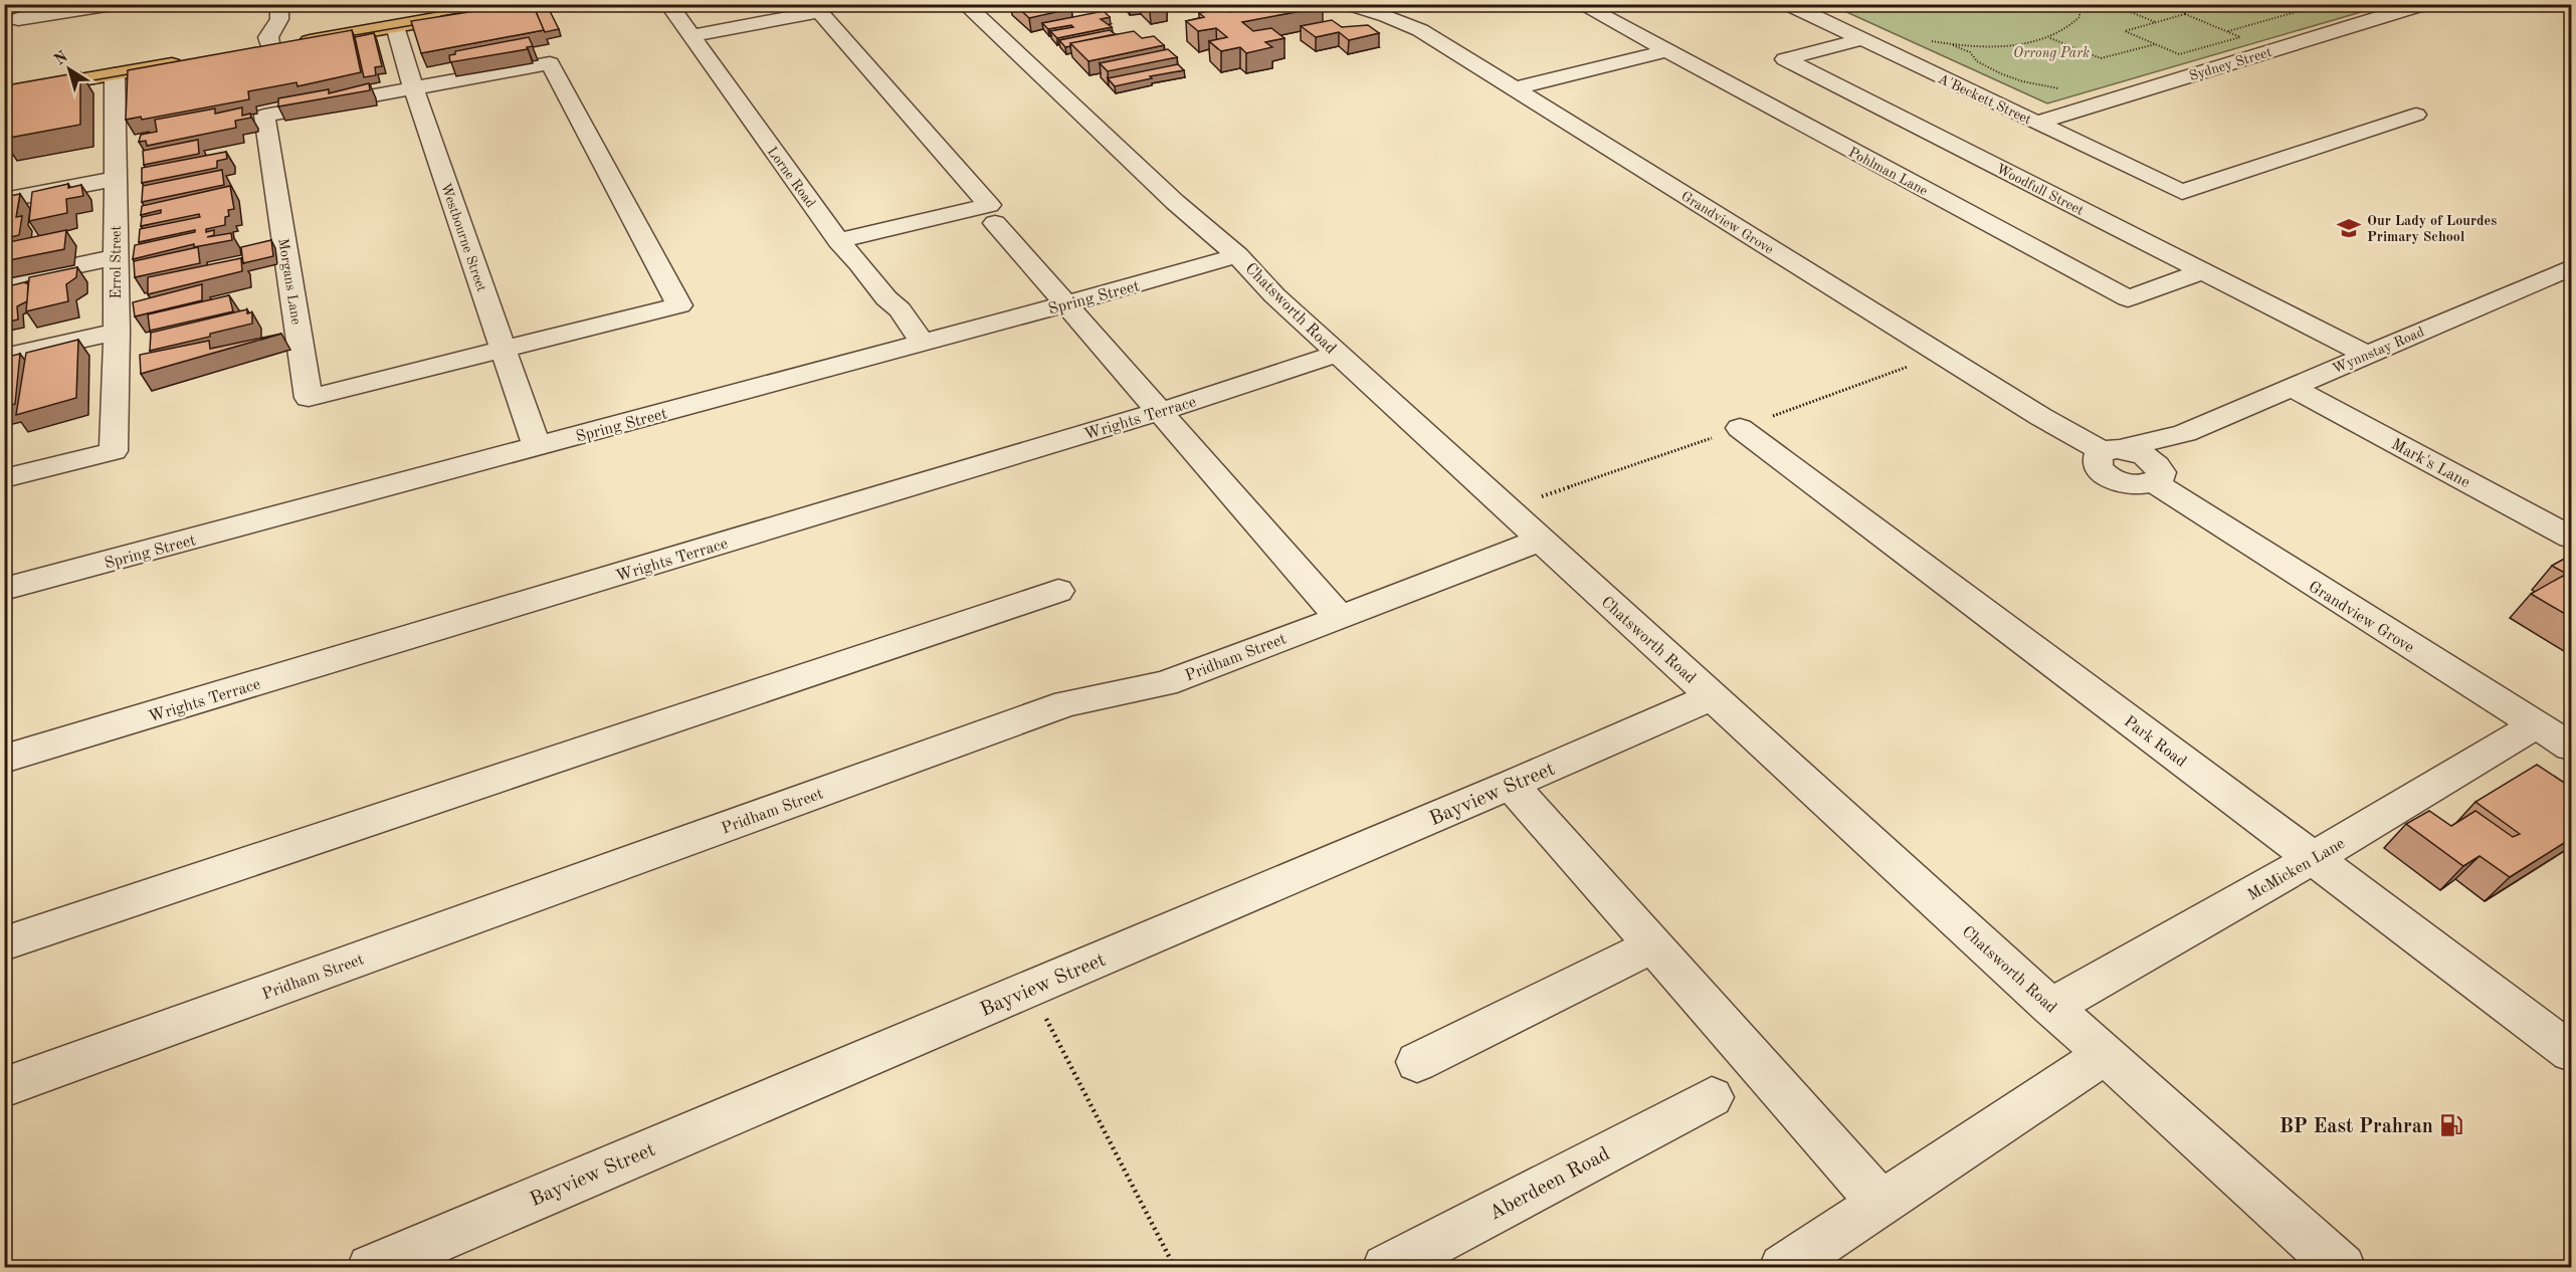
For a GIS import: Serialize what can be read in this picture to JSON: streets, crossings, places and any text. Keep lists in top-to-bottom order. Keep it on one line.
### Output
{"streets":{"street":["Sydney Street","A'Beckett Street","Pohlman Lane","Lorne Road","Woodfull Street","Grandview Grove","Westbourne Street","Errol Street","Morgans Lane","Spring Street","Chatsworth Road","Wynnstay Road","Wrights Terrace","Mark's Lane","Pridham Street","Park Road","Bayview Street","McMicken Lane","Aberdeen Road"]},"crossings":[["Sydney Street","A'Beckett Street"],["A'Beckett Street","Woodfull Street"],["Pohlman Lane","Woodfull Street"],["Lorne Road","Spring Street"],["Woodfull Street","Wynnstay Road"],["Grandview Grove","Wynnstay Road"],["Grandview Grove","McMicken Lane"],["Westbourne Street","Morgans Lane"],["Westbourne Street","Spring Street"],["Spring Street","Chatsworth Road"],["Chatsworth Road","Wrights Terrace"],["Chatsworth Road","Pridham Street"],["Chatsworth Road","Bayview Street"],["Chatsworth Road","McMicken Lane"],["Wynnstay Road","Mark's Lane"],["Park Road","McMicken Lane"]],"parks":["Orrong Park"],"places":{"school or university":["Our Lady of Lourdes Primary School"],"fuel station":["BP East Prahran"]},"north":"top left"}
